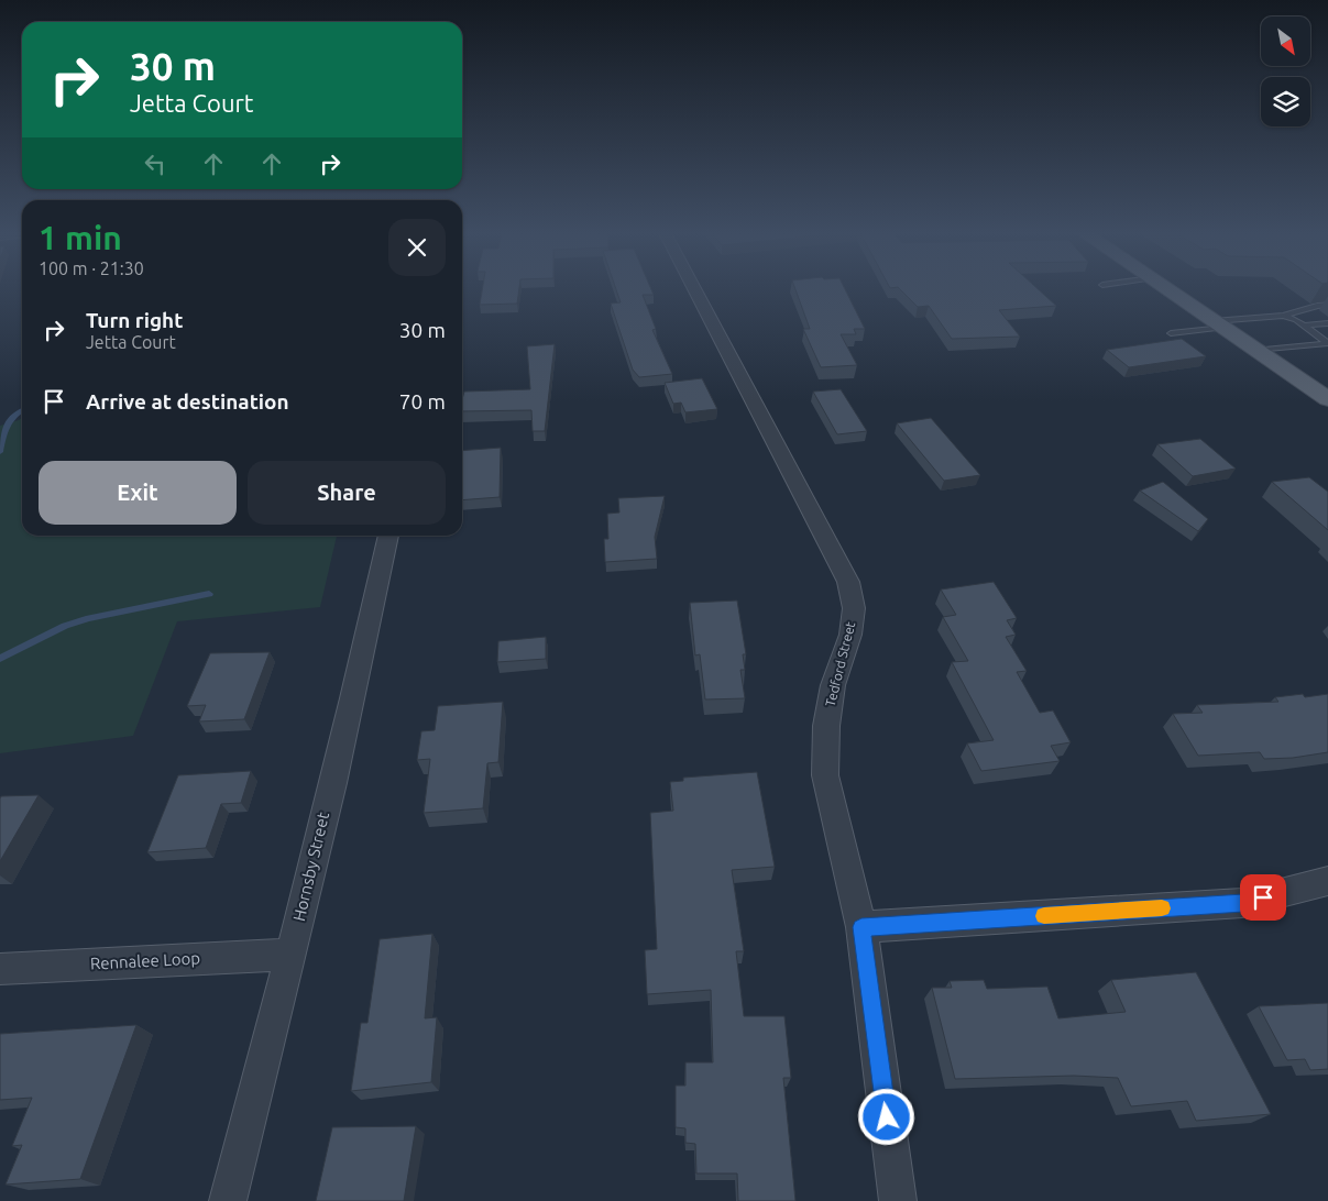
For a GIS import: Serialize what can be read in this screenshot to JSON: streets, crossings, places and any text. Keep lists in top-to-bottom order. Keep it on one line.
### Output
{"streets":{"street":["Tedford Street","Hornsby Street","Rennalee Loop"]},"crossings":[["Hornsby Street","Rennalee Loop"]],"north":"bottom right","page":{"turn":["30 m","Jetta Court"],"heading":["1 min","100 m · 21:30"],"list":[{"name":"Turn right","note":"Jetta Court","value":"30 m"},{"name":"Arrive at destination","value":"70 m"}],"buttons":["Exit","Share"]}}
